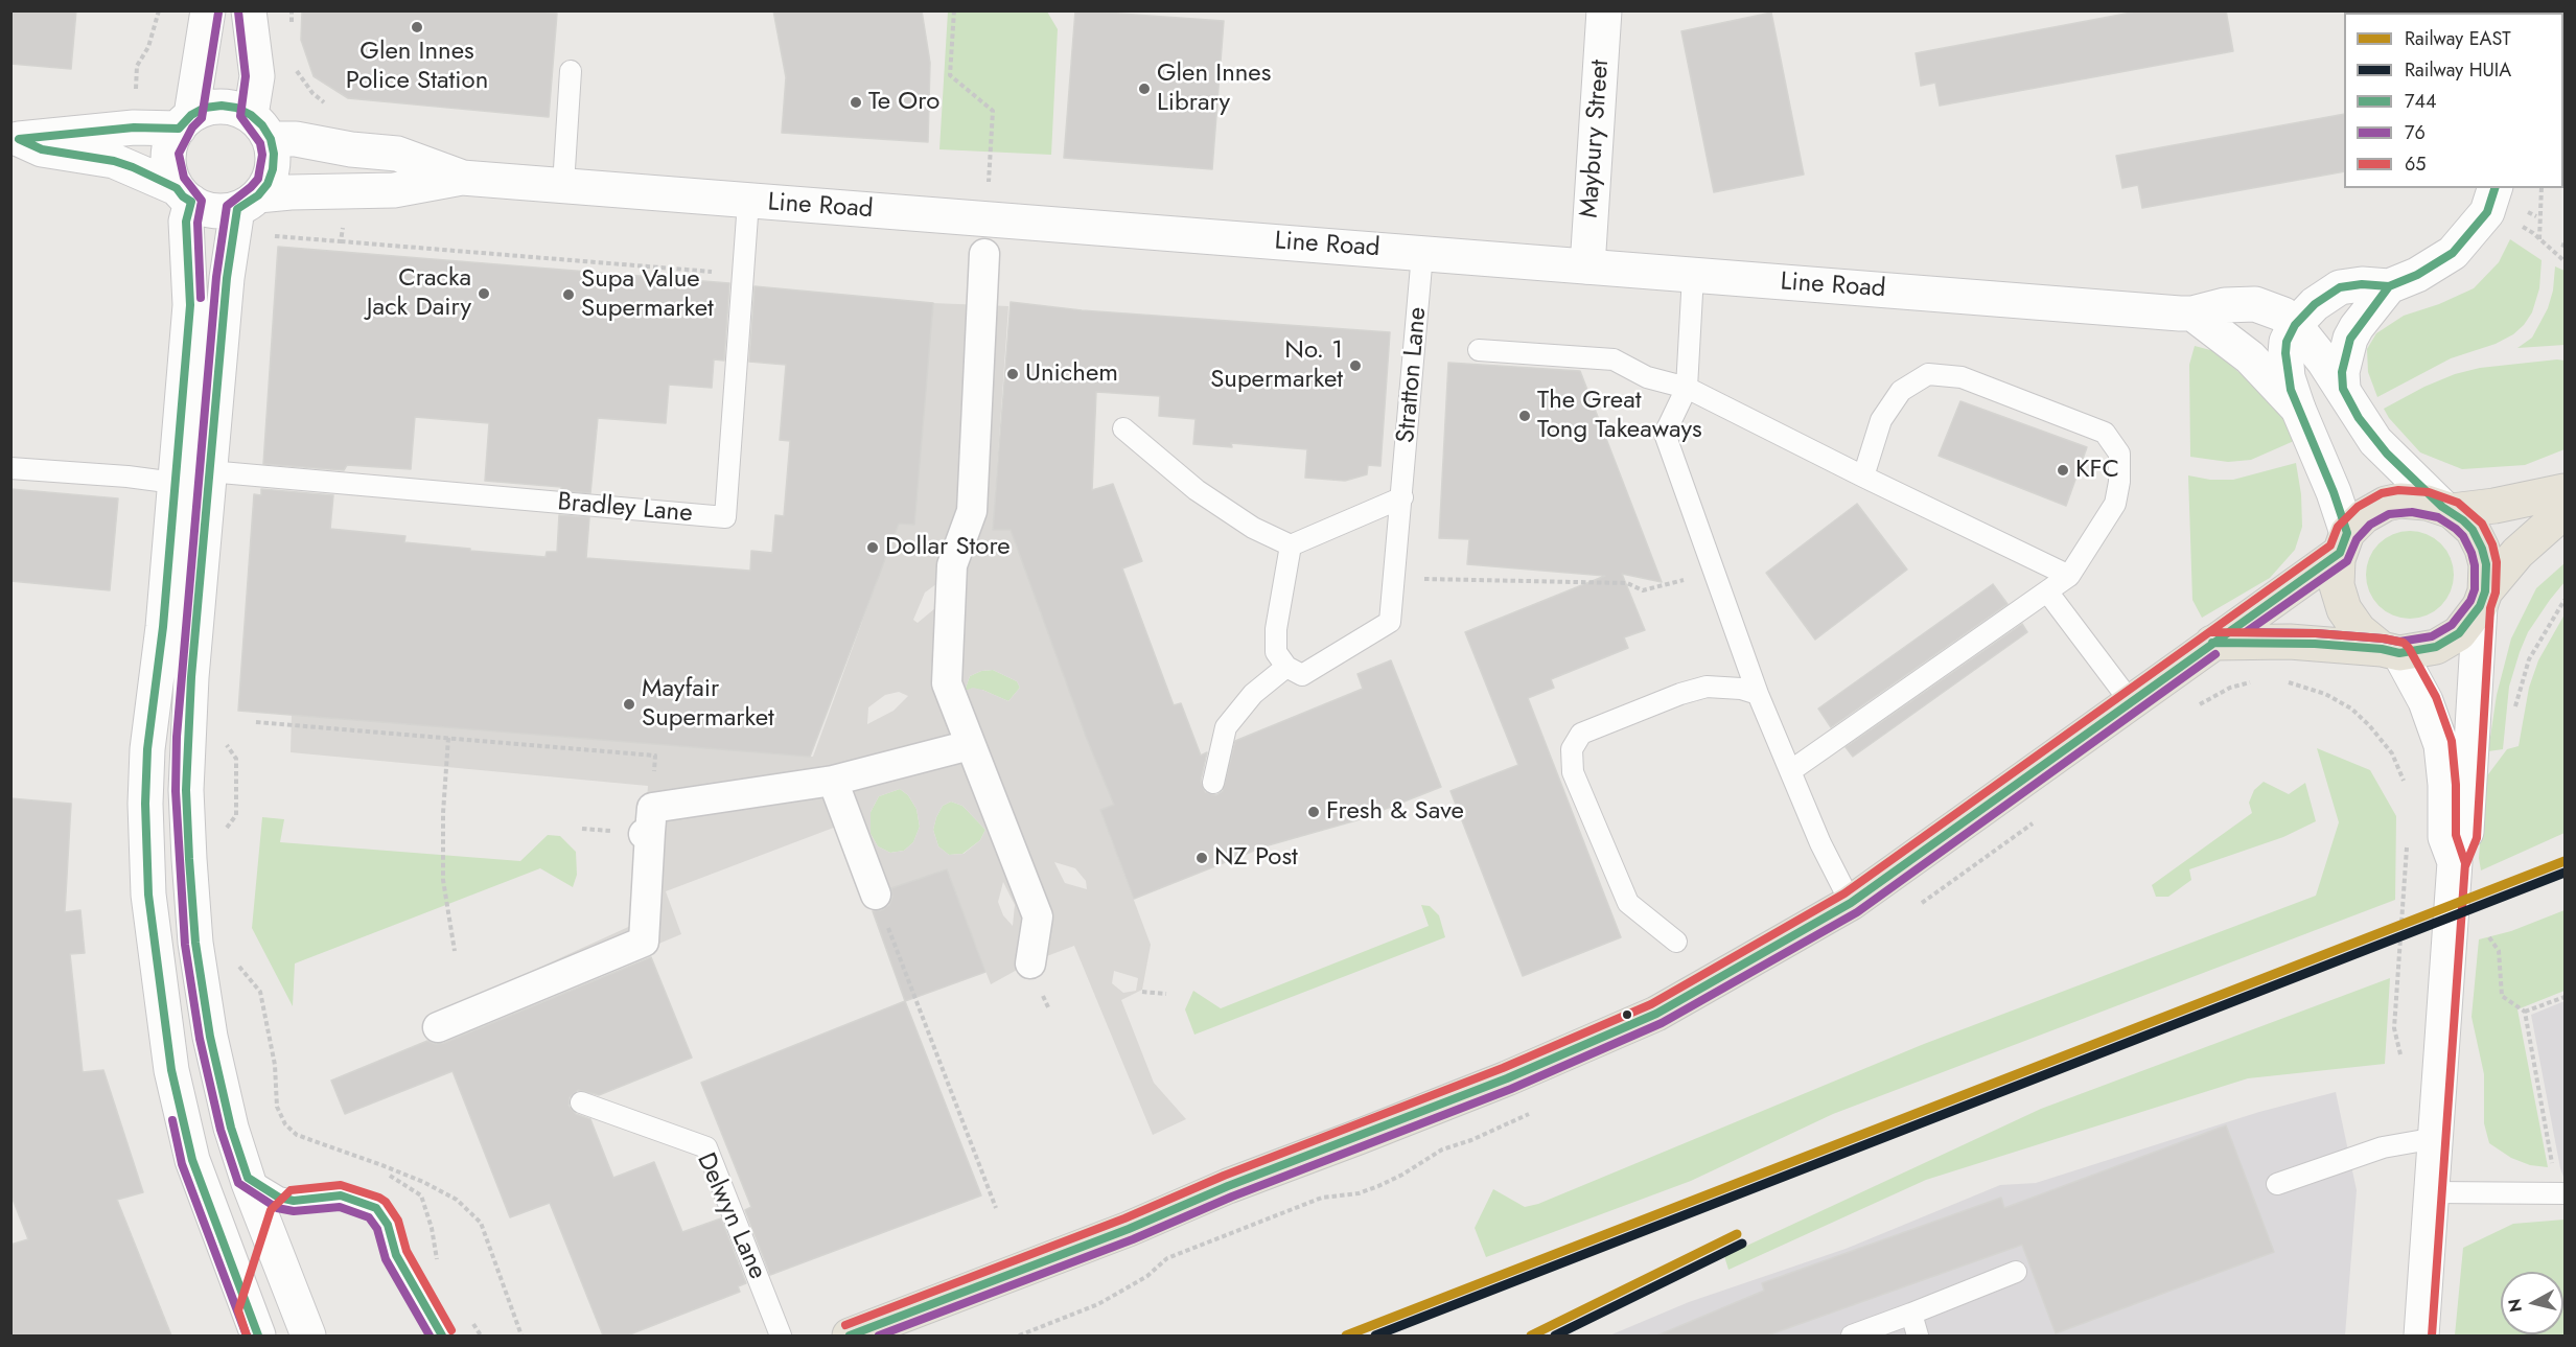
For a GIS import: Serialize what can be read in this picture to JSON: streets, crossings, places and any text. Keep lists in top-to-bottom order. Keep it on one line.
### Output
{"streets":{"main road":["Maybury Street","Line Road"],"lane":["Stratton Lane","Bradley Lane","Delwyn Lane"]},"crossings":[["Maybury Street","Line Road"],["Line Road","Stratton Lane"],["Line Road","Bradley Lane"]],"places":["Glen Innes Police Station","Glen Innes Library","Te Oro","Cracka Jack Dairy","Supa Value Supermarket","No. 1 Supermarket","Unichem","The Great Tong Takeaways","KFC","Dollar Store","Mayfair Supermarket","Fresh & Save","NZ Post"],"lines":["transit line 76","transit line 744","transit line 65","rail line EAST","rail line HUIA"],"legend":["Railway EAST","Railway HUIA","744","76","65"],"north":"left"}
